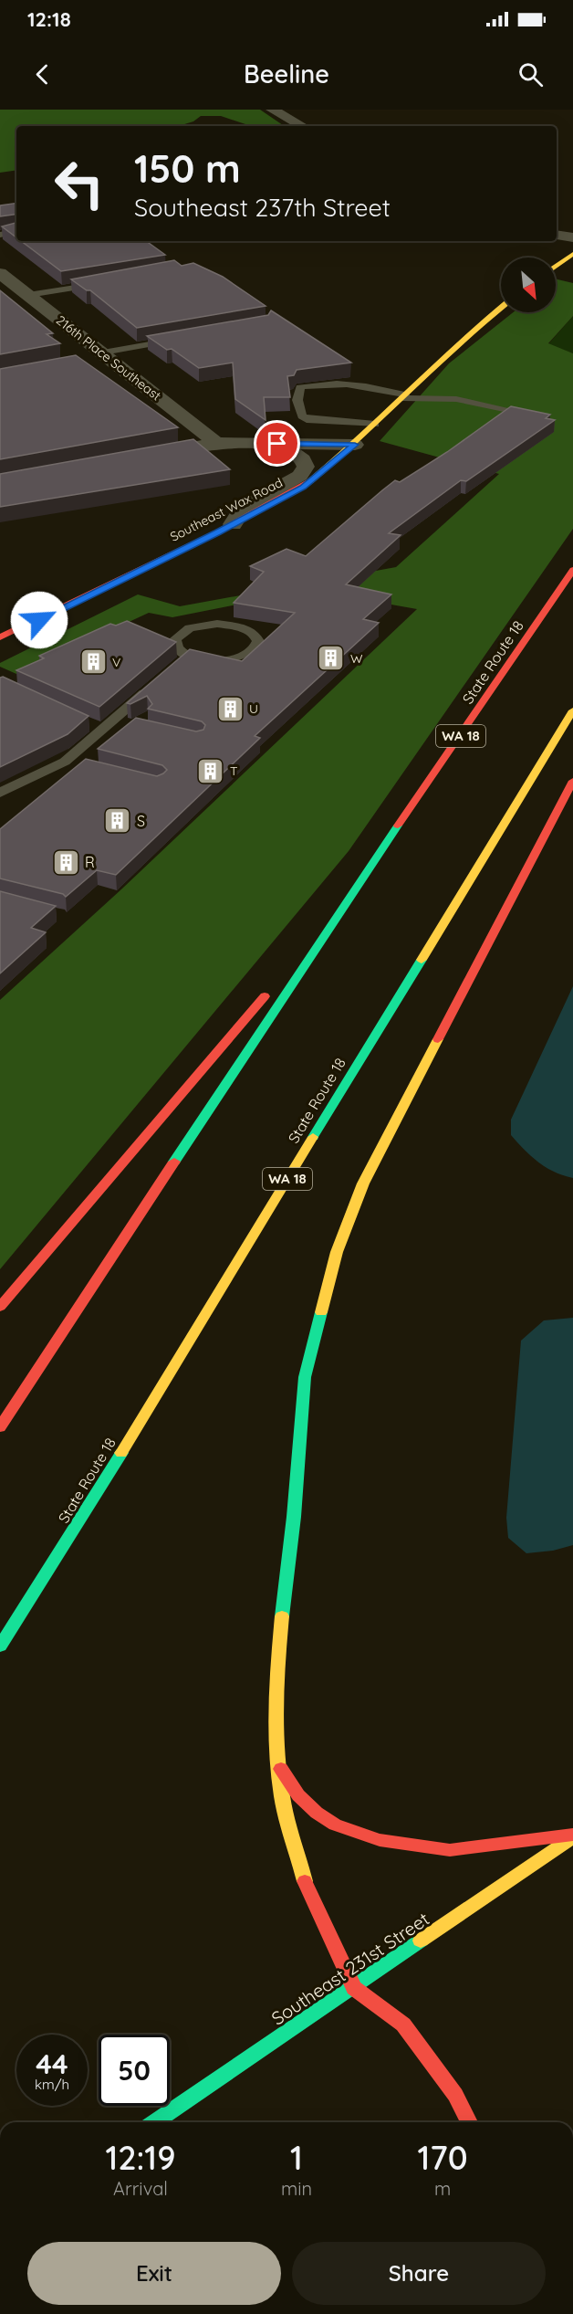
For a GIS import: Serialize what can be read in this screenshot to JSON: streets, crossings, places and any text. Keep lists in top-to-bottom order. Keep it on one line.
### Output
{"streets":{"main road":["Southeast Wax Road","State Route 18","WA 18","Southeast 231st Street"],"street":["216th Place Southeast"]},"places":{"building":["W","V","U","T","S","R"]},"north":"bottom right","page":{"status":"12:18","header":"Beeline","turn":["150 m","Southeast 237th Street"],"speed":"44 km/h","limit":"50","eta":["12:19","Arrival","1","min","170","m"],"buttons":["Exit","Share"]}}
